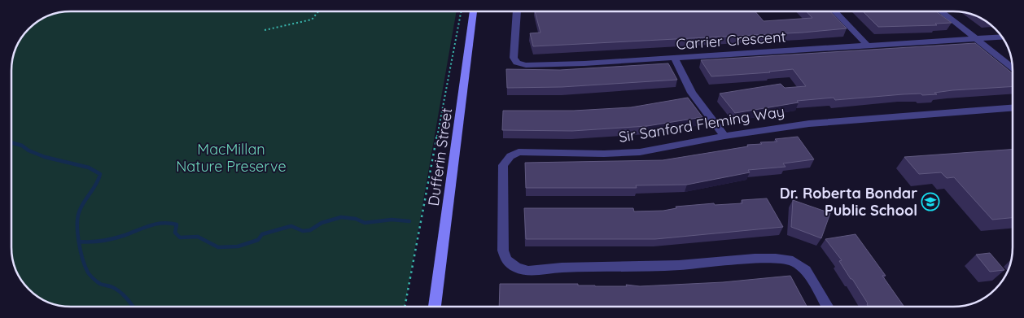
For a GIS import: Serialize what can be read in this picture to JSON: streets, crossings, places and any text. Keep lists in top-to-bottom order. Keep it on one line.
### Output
{"streets":{"main road":["Dufferin Street"],"street":["Carrier Crescent","Sir Sanford Fleming Way"]},"parks":["MacMillan Nature Preserve"],"places":{"school or university":["Dr. Roberta Bondar Public School"]}}
